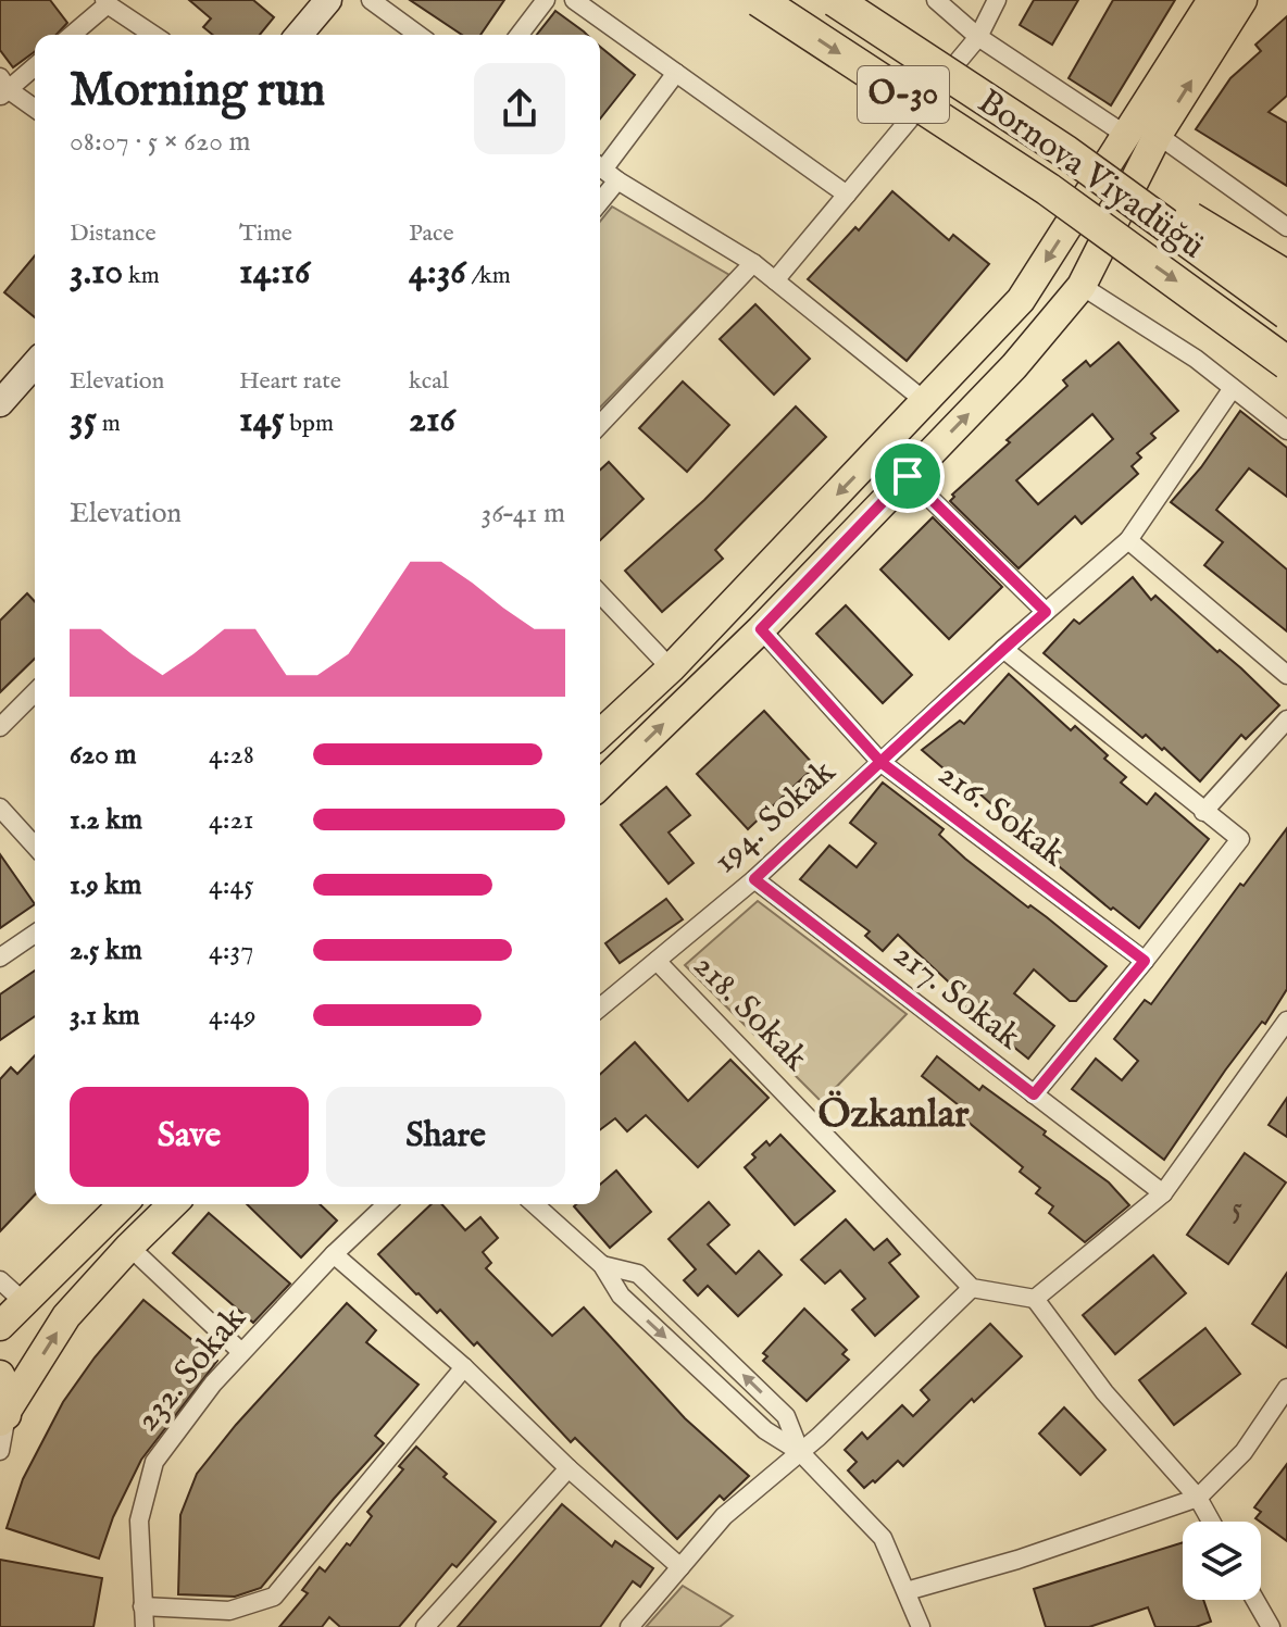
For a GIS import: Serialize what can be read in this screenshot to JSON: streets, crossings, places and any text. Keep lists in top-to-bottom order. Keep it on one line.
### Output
{"streets":{"highway":["O-30","Bornova Viyadüğü"],"street":["216. Sokak","194. Sokak","217. Sokak","218. Sokak","232. Sokak"]},"crossings":[["216. Sokak","194. Sokak"],["194. Sokak","217. Sokak"],["194. Sokak","218. Sokak"]],"districts":["Özkanlar"],"house_numbers":["5"],"page":{"heading":["Morning run","08:07 · 5 × 620 m"],"stats":[["Distance","3.10 km"],["Time","14:16"],["Pace","4:36 /km"],["Elevation","35 m"],["Heart rate","145 bpm"],["kcal","216"]],"chart":["Elevation","36–41 m"],"list":[{"name":"620 m","note":"4:28"},{"name":"1.2 km","note":"4:21"},{"name":"1.9 km","note":"4:45"},{"name":"2.5 km","note":"4:37"},{"name":"3.1 km","note":"4:49"}],"buttons":["Save","Share"]}}
